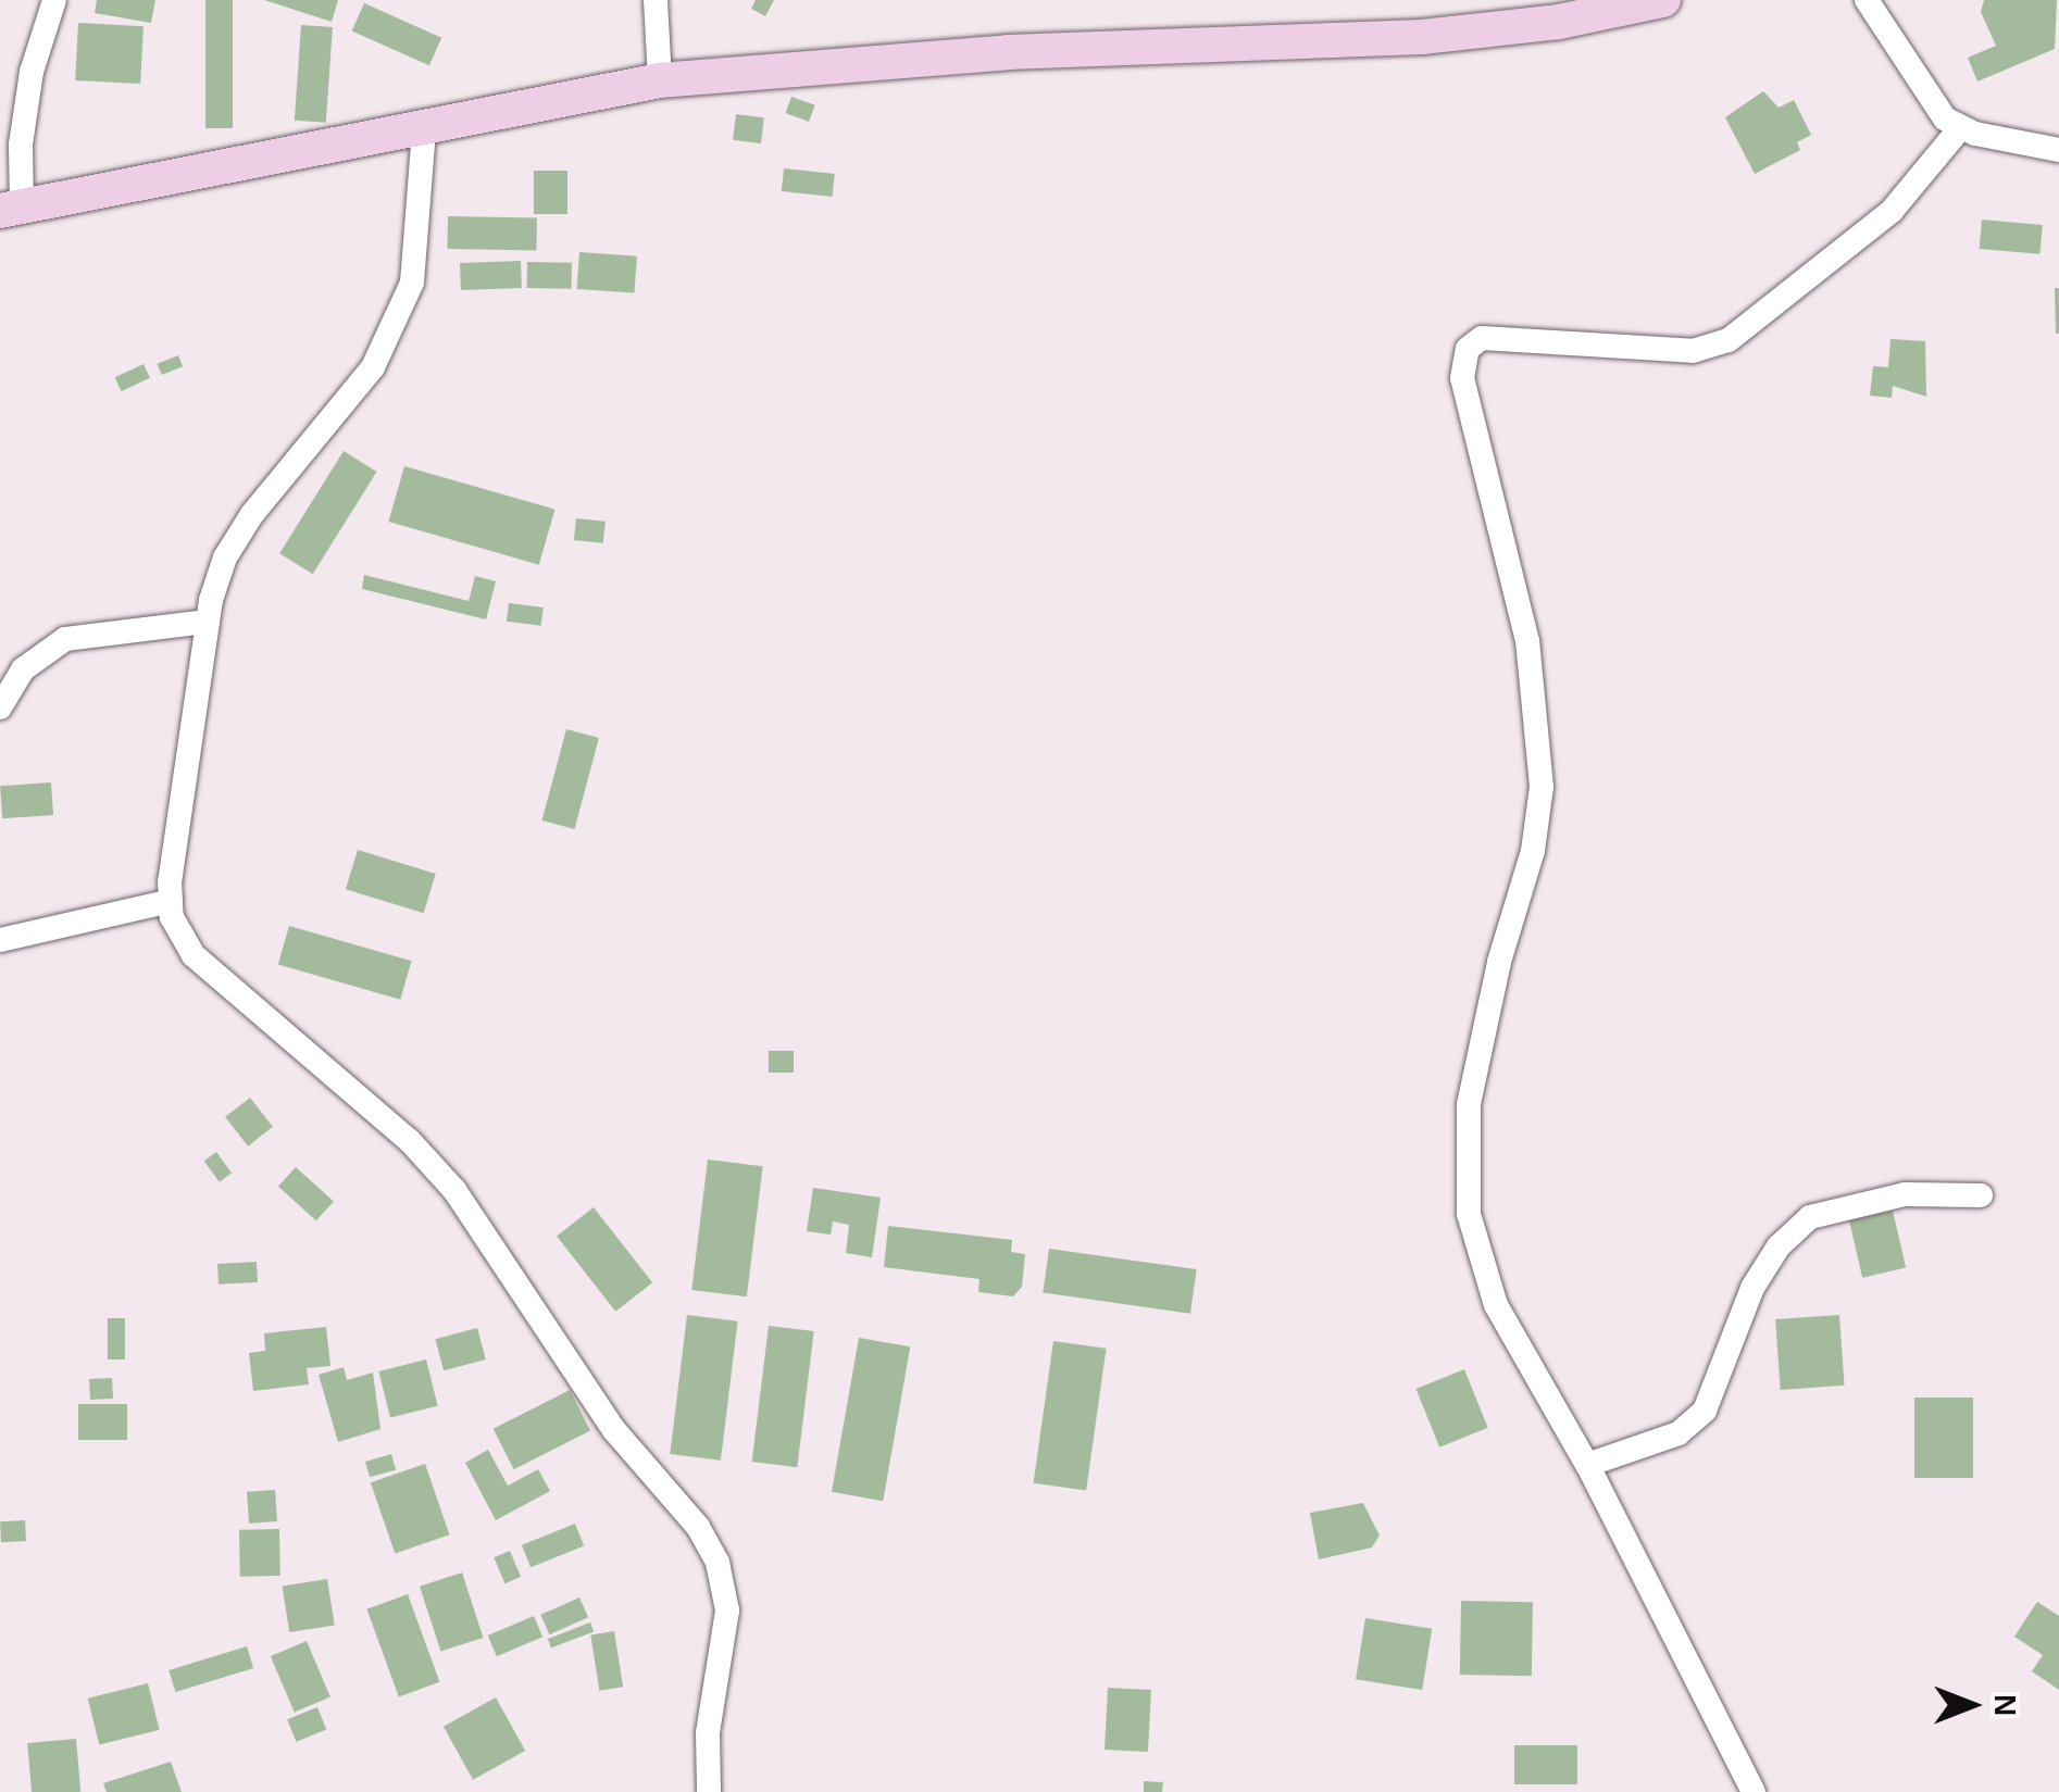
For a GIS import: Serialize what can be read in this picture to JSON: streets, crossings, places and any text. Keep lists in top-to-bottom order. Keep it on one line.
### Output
{"north":"right"}
